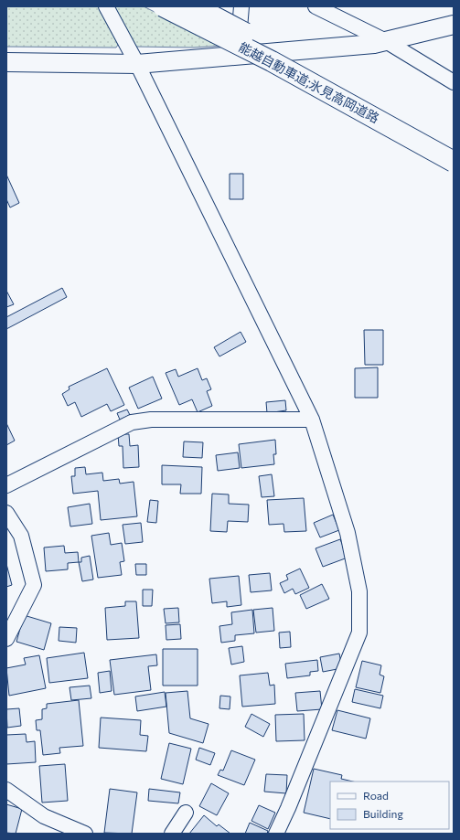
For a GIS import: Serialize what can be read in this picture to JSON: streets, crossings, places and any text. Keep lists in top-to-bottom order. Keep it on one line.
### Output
{"streets":{"highway":["能越自動車道;氷見高岡道路"]},"legend":["Road","Building"]}
